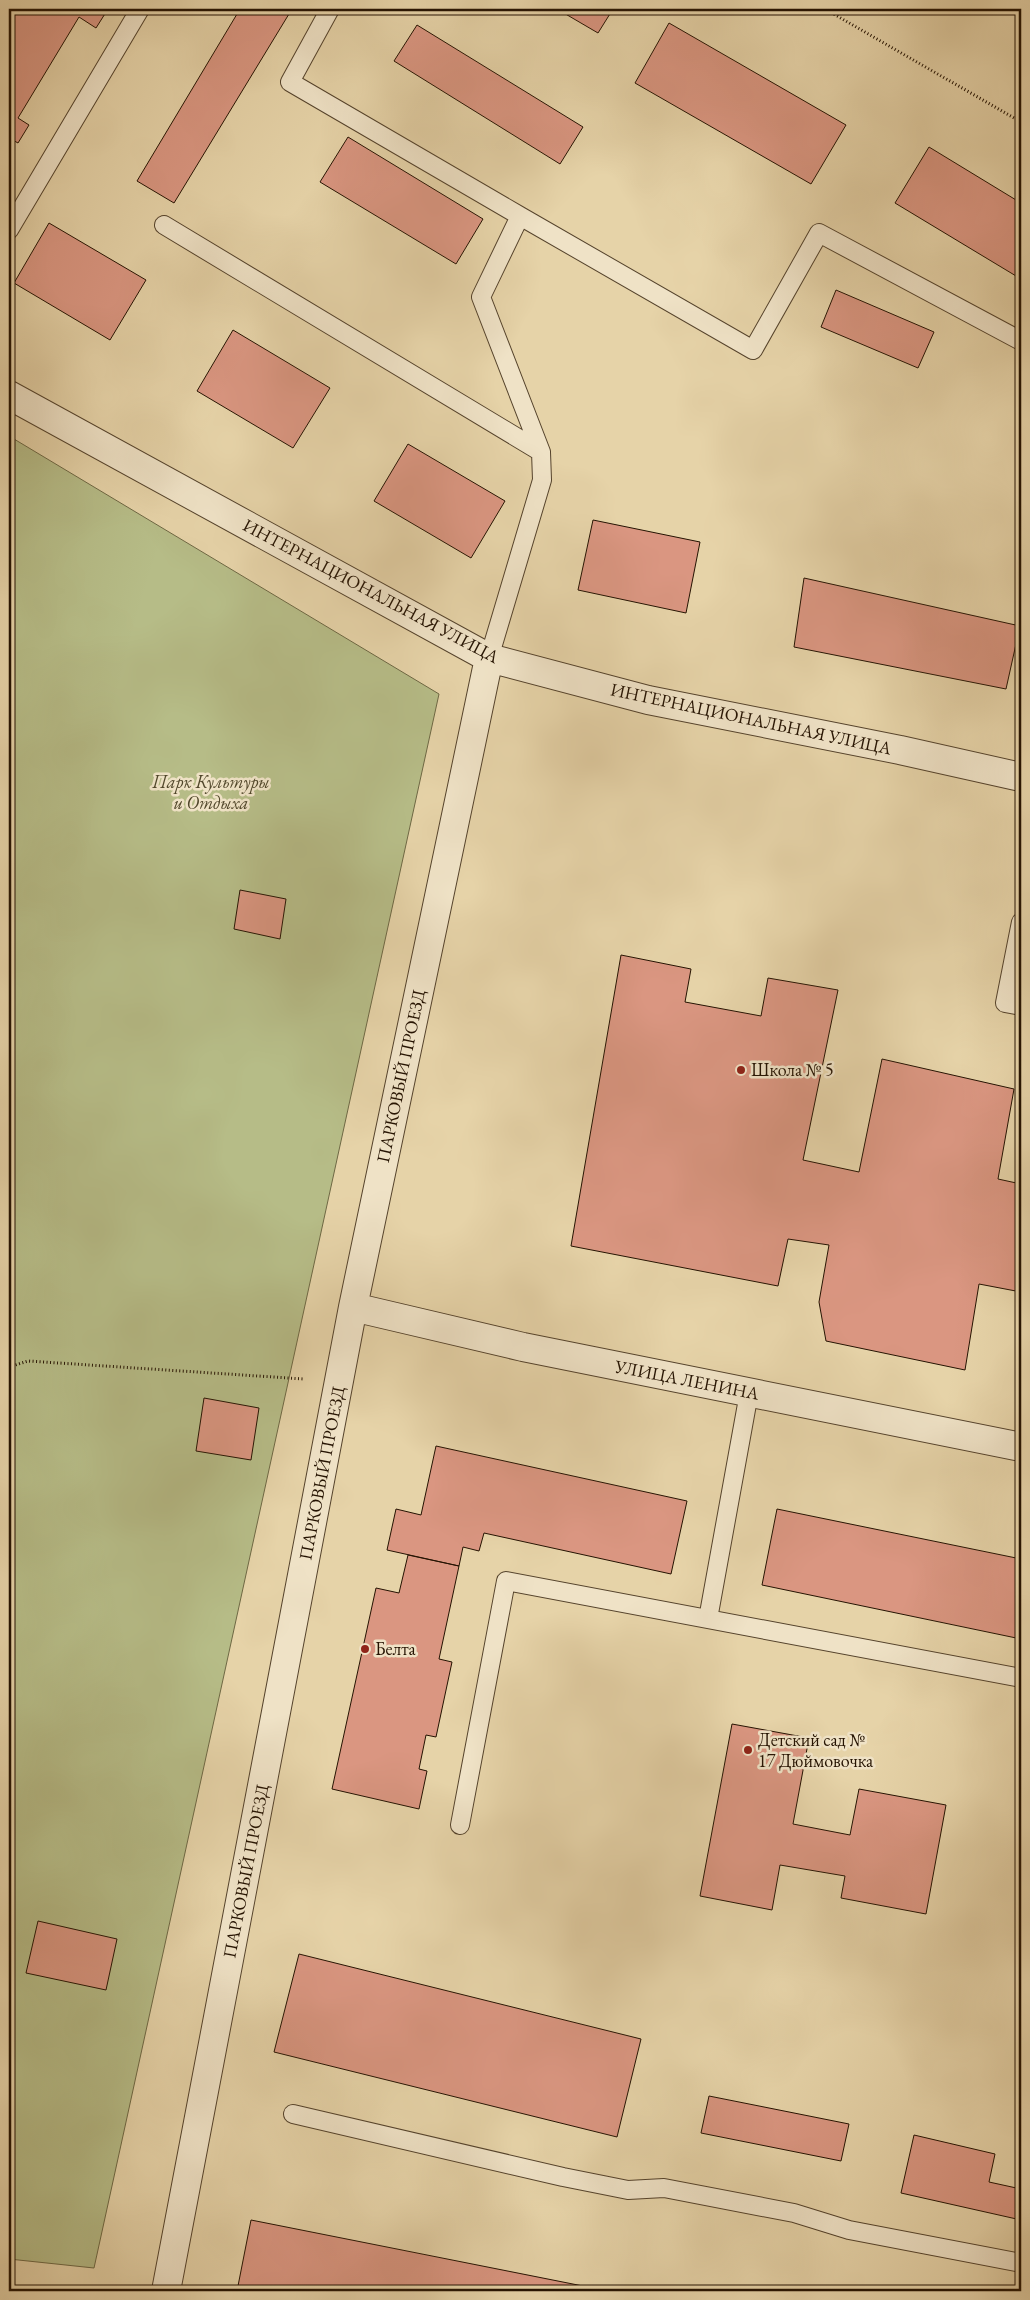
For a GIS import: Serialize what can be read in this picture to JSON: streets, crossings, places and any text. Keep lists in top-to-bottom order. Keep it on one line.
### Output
{"streets":{"street":["ИНТЕРНАЦИОНАЛЬНАЯ УЛИЦА","ПАРКОВЫЙ ПРОЕЗД","УЛИЦА ЛЕНИНА"]},"crossings":[["ИНТЕРНАЦИОНАЛЬНАЯ УЛИЦА","ПАРКОВЫЙ ПРОЕЗД"],["ПАРКОВЫЙ ПРОЕЗД","УЛИЦА ЛЕНИНА"]],"parks":["Парк Культуры и Отдыха"],"places":["Школа № 5","Белта","Детский сад № 17 Дюймовочка"]}
